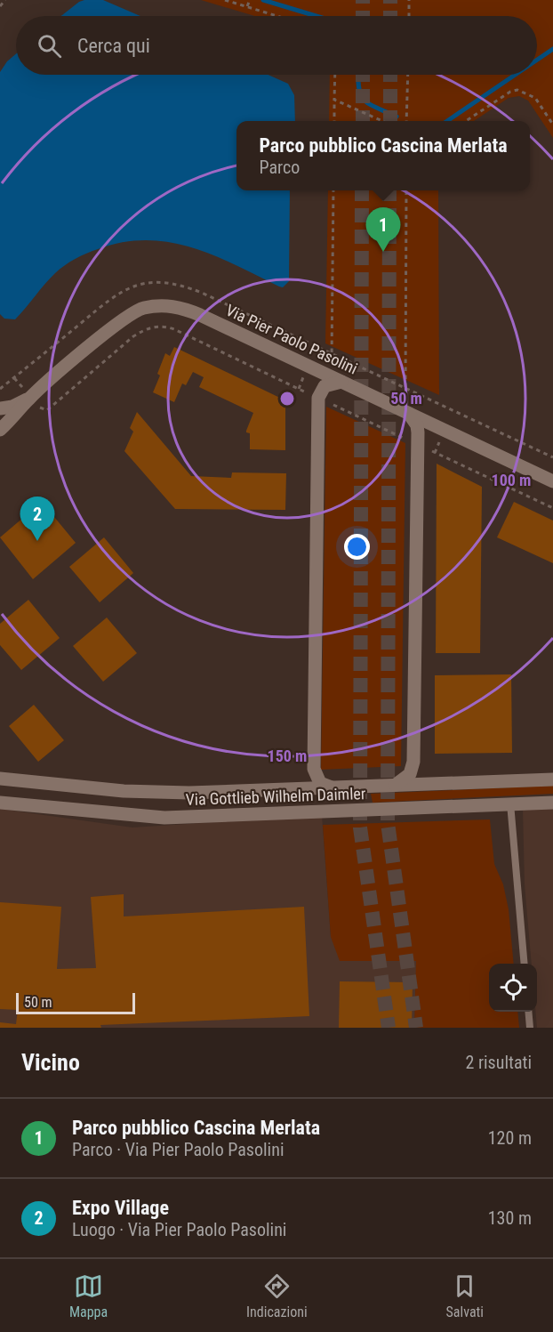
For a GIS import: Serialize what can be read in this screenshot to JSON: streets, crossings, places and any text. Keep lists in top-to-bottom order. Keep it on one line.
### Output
{"streets":{"street":["Via Pier Paolo Pasolini","Via Gottlieb Wilhelm Daimler"]},"scale_bar":"50 m","page":{"search":"Cerca qui","popup":["Parco pubblico Cascina Merlata","Parco"],"pins":["1","2"],"scale":"50 m","heading":["Vicino","2 risultati"],"list":[{"mark":"1","name":"Parco pubblico Cascina Merlata","note":"Parco · Via Pier Paolo Pasolini","value":"120 m"},{"mark":"2","name":"Expo Village","note":"Luogo · Via Pier Paolo Pasolini","value":"130 m"}],"nav":["Mappa","Indicazioni","Salvati"]},"rings":["50 m","100 m","150 m"]}
